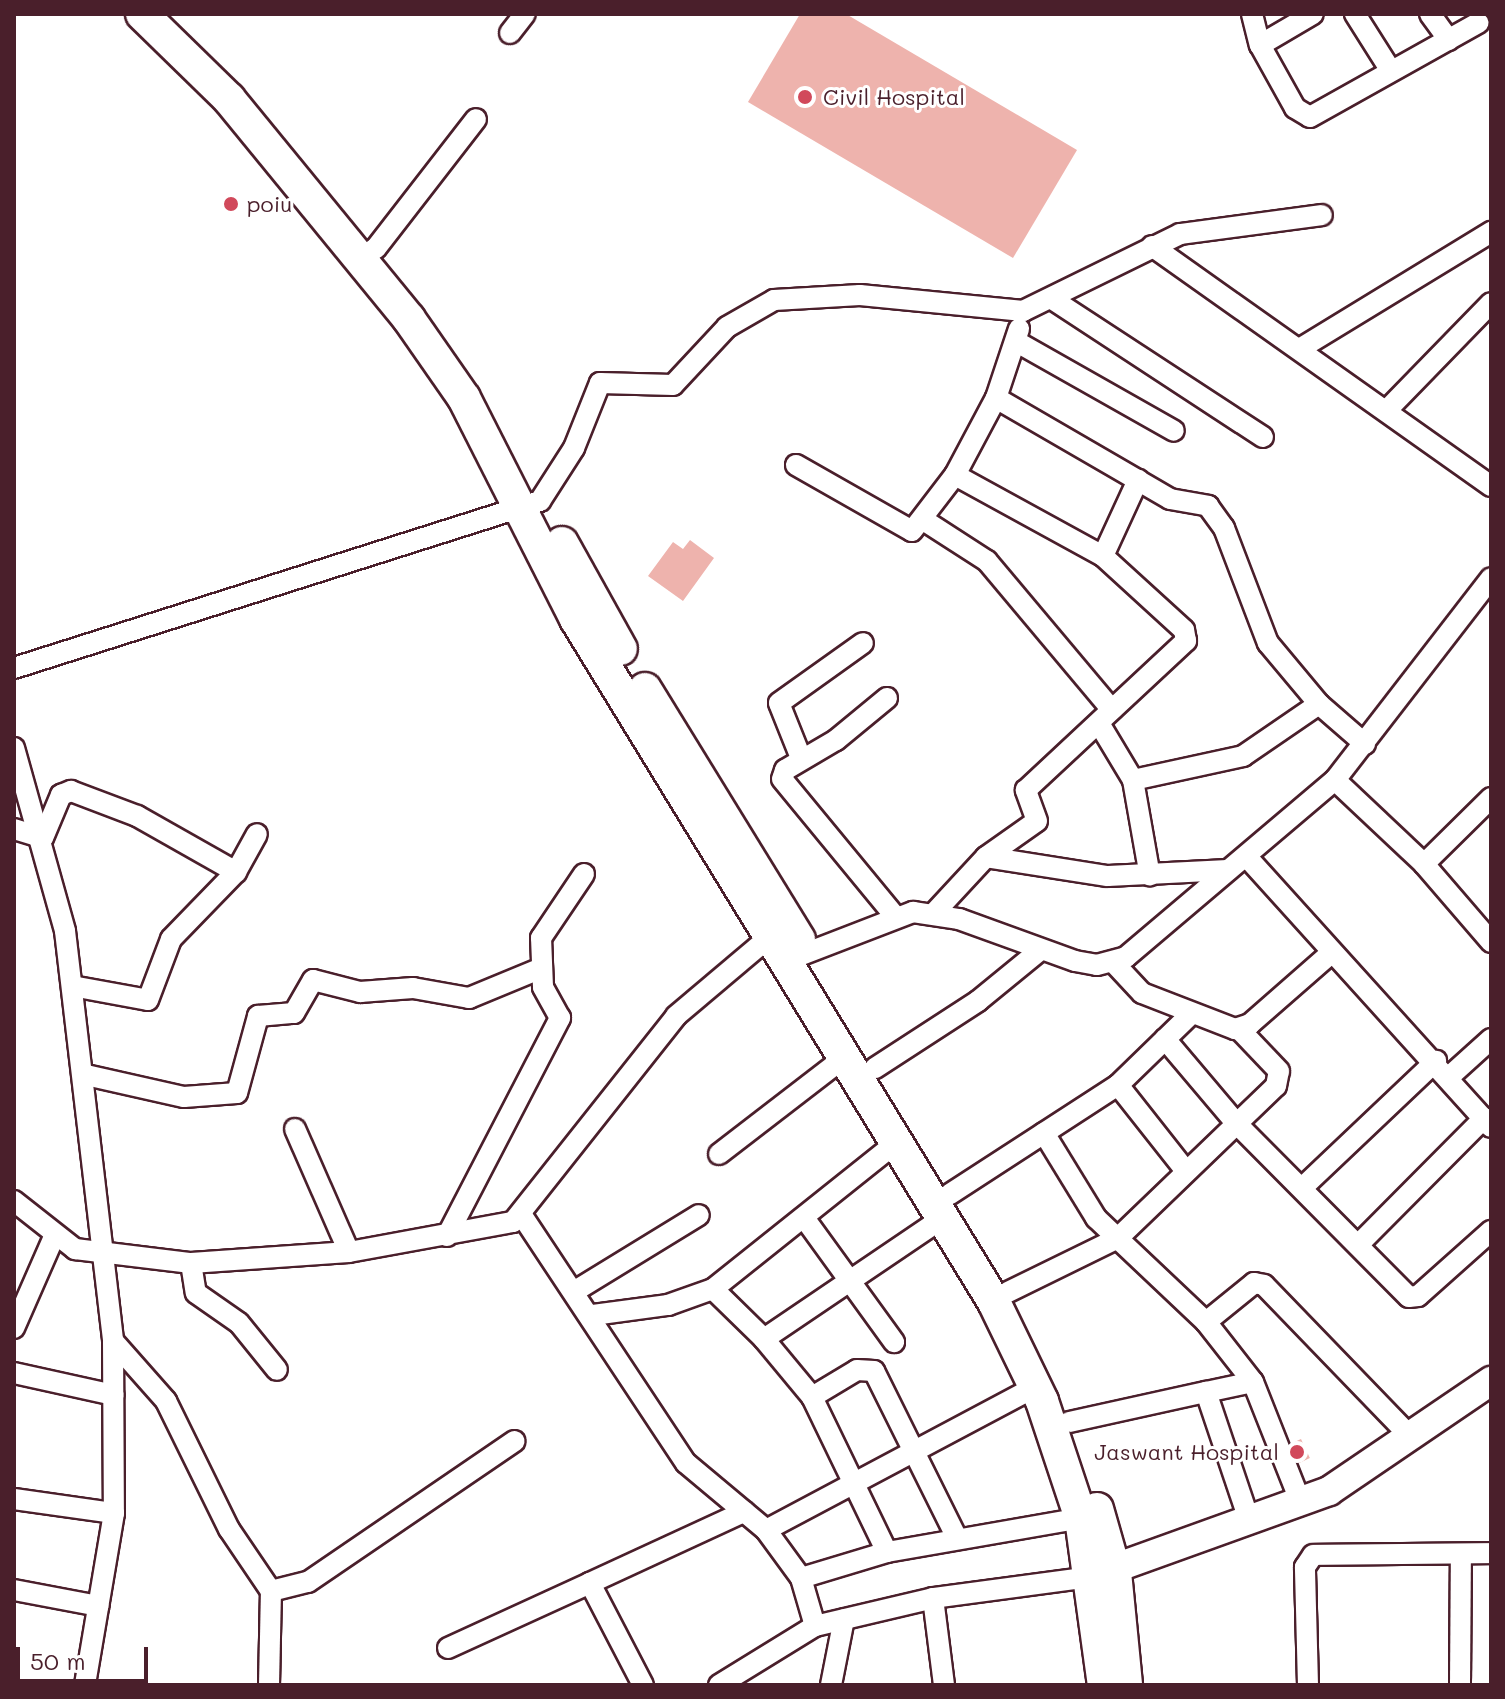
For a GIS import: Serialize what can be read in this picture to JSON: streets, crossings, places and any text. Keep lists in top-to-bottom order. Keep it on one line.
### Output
{"places":["Civil Hospital","poiu","Jaswant Hospital"],"scale_bar":"50 m"}
